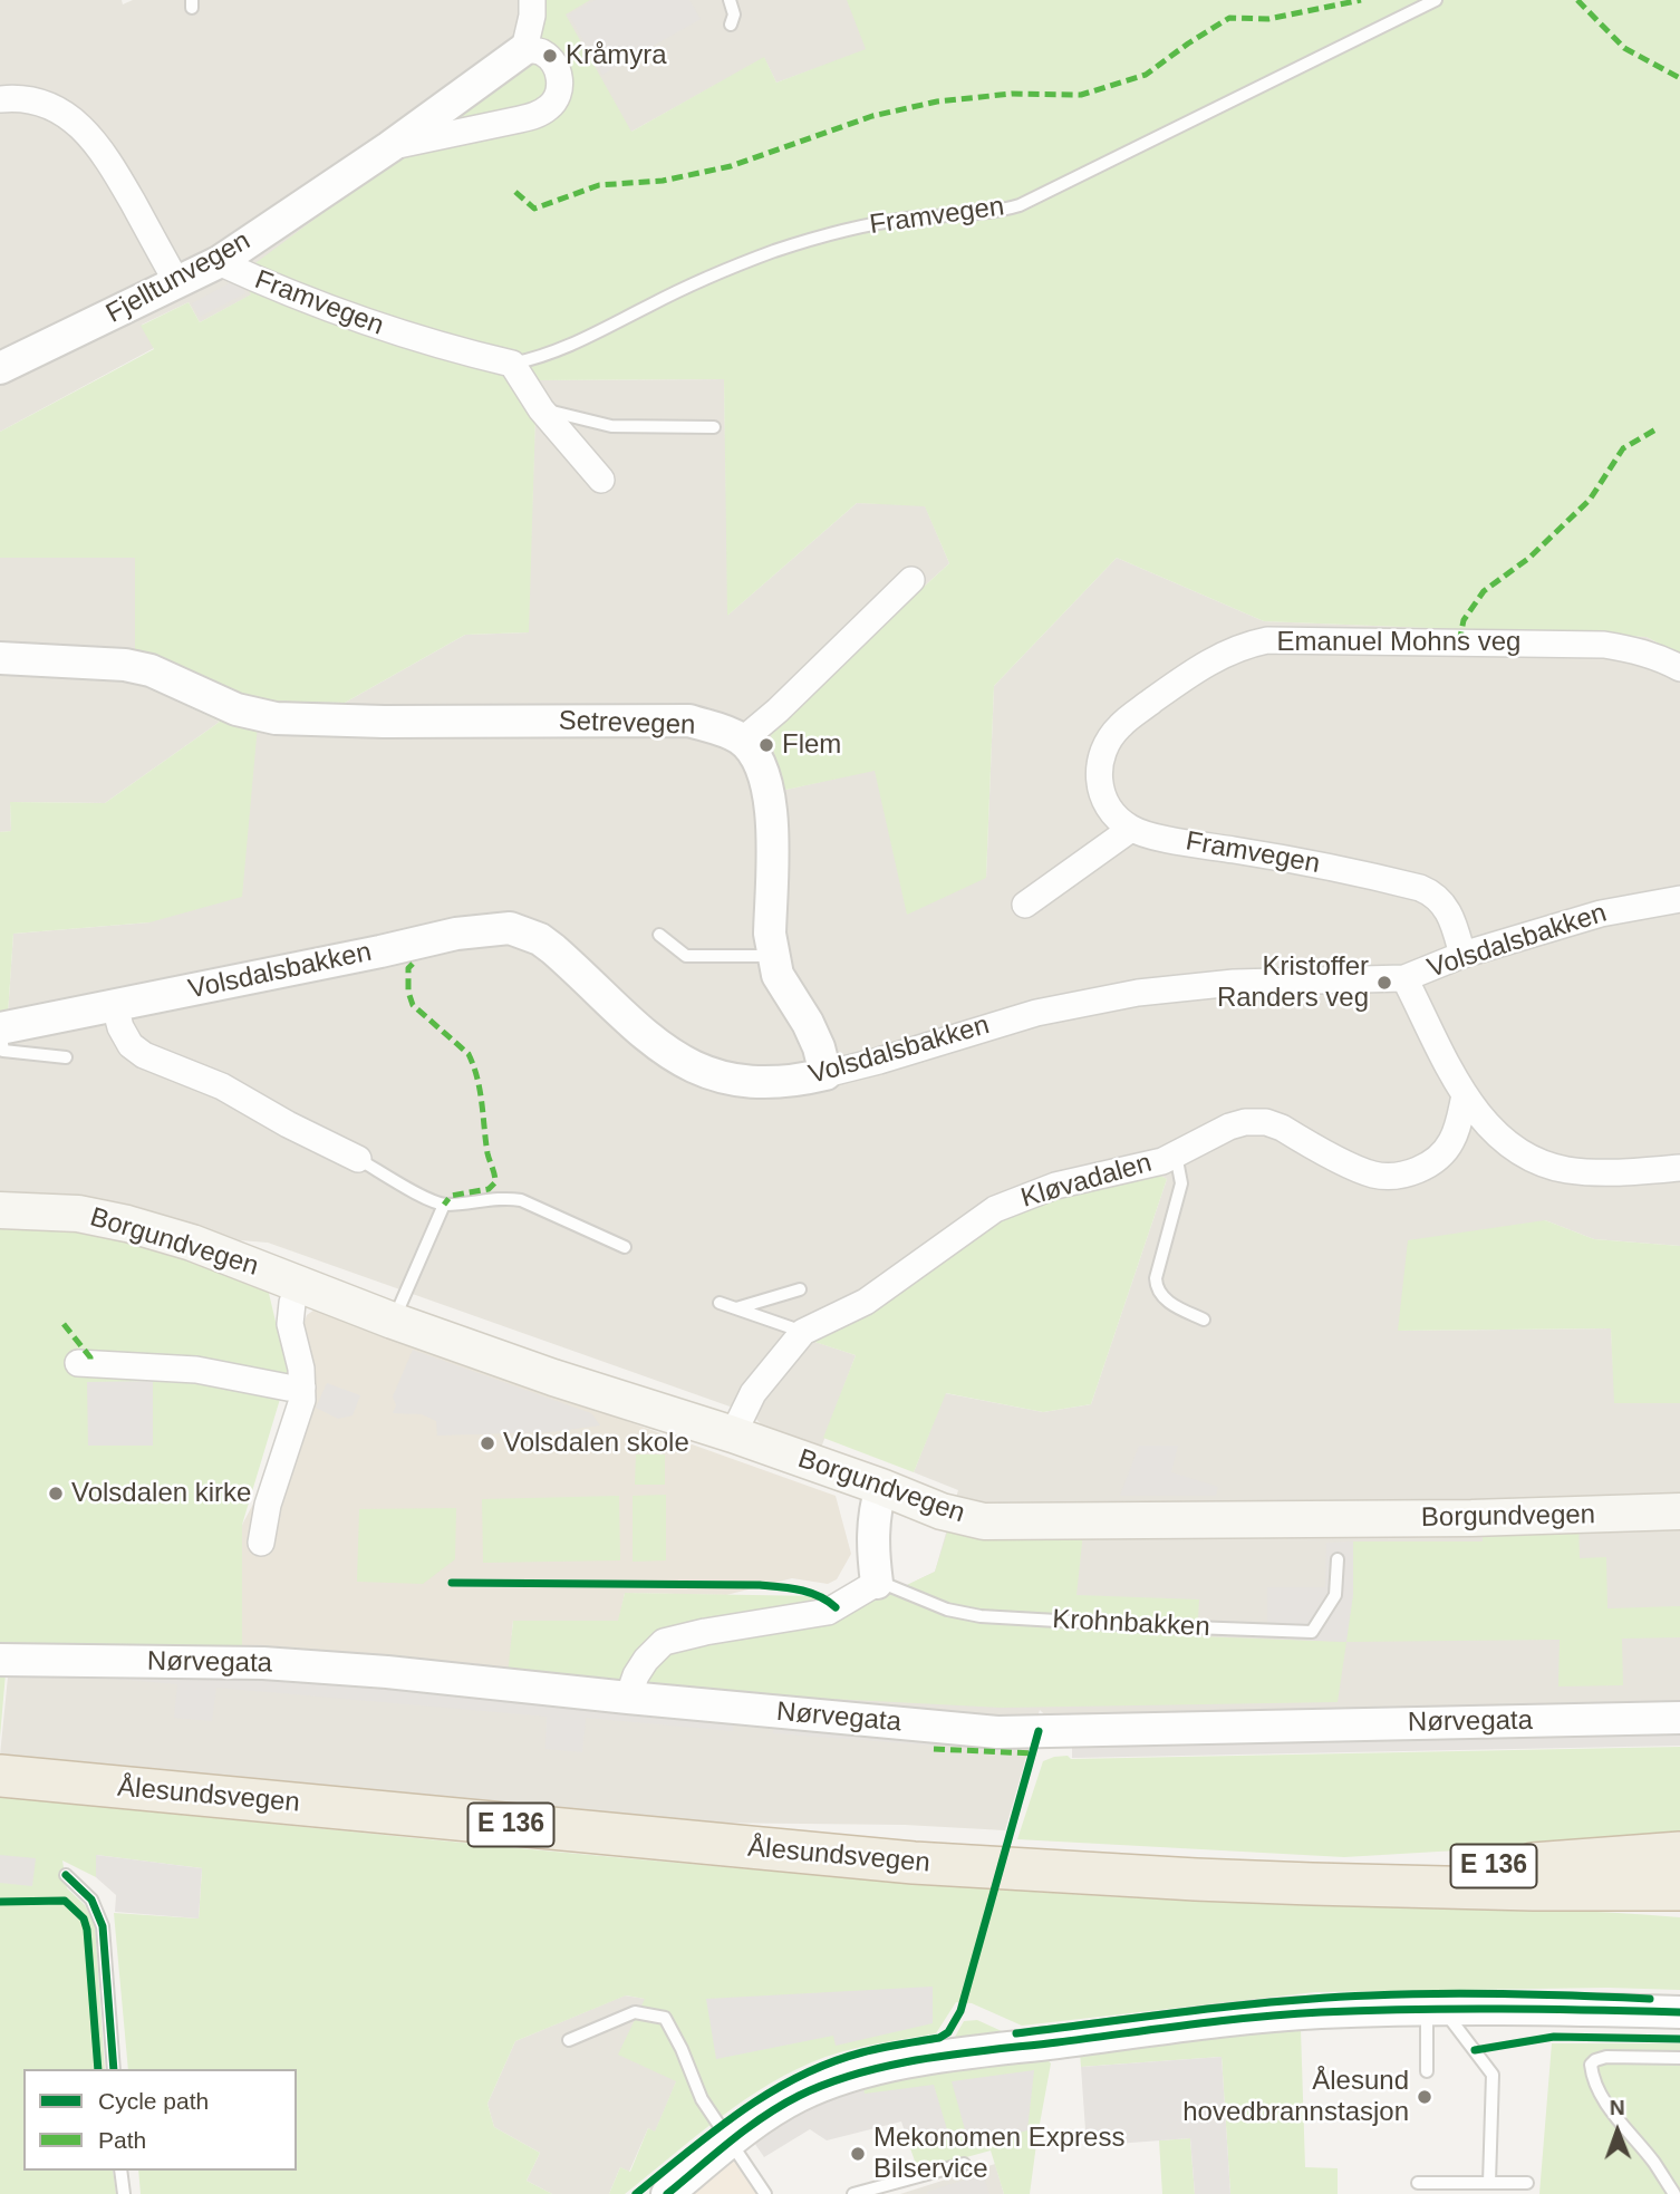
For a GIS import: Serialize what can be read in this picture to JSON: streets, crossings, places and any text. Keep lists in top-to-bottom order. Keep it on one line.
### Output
{"streets":{"highway":["Ålesundsvegen","E 136"],"main road":["Borgundvegen"],"street":["Framvegen","Fjelltunvegen","Emanuel Mohns veg","Setrevegen","Volsdalsbakken","Kløvadalen","Nørvegata"],"lane":["Krohnbakken"]},"crossings":[["Framvegen","Fjelltunvegen"],["Framvegen","Emanuel Mohns veg"],["Framvegen","Volsdalsbakken"],["Kløvadalen","Borgundvegen"],["Ålesundsvegen","E 136"]],"places":["Kråmyra","Flem","Kristoffer Randers veg","Volsdalen skole","Volsdalen kirke","Ålesund hovedbrannstasjon","Mekonomen Express Bilservice"],"legend":["Cycle path","Path"],"north":"top"}
